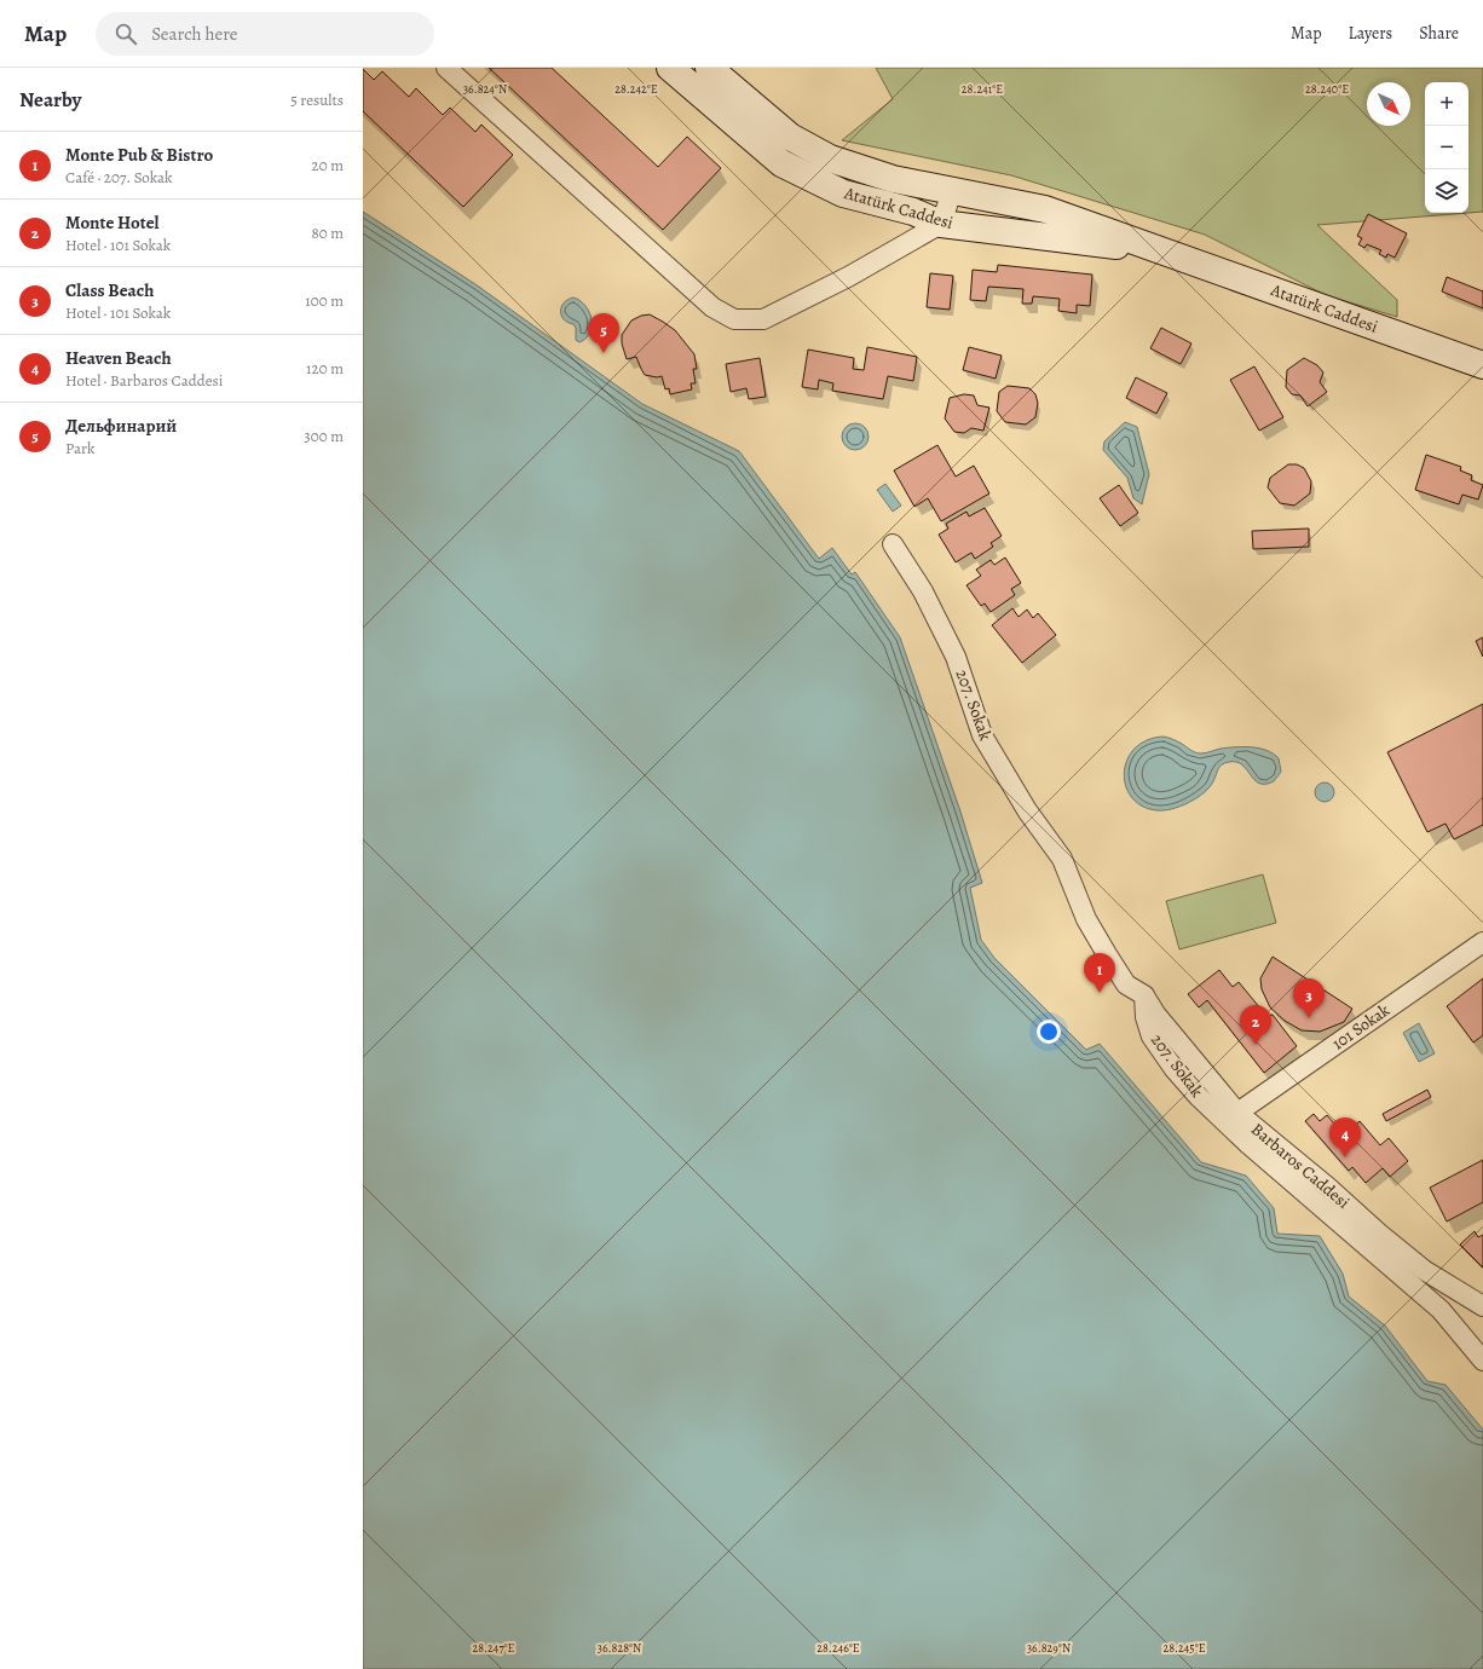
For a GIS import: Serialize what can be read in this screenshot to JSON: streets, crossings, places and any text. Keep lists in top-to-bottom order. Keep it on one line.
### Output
{"streets":{"street":["Atatürk Caddesi","207. Sokak","101 Sokak","Barbaros Caddesi"]},"crossings":[["207. Sokak","Barbaros Caddesi"],["101 Sokak","Barbaros Caddesi"]],"north":"bottom right","page":{"header":"Map","search":"Search here","nav":["Map","Layers","Share"],"heading":["Nearby","5 results"],"map_buttons":["+","−"],"list":[{"mark":"1","name":"Monte Pub & Bistro","note":"Café · 207. Sokak","value":"20 m"},{"mark":"2","name":"Monte Hotel","note":"Hotel · 101 Sokak","value":"80 m"},{"mark":"3","name":"Class Beach","note":"Hotel · 101 Sokak","value":"100 m"},{"mark":"4","name":"Heaven Beach","note":"Hotel · Barbaros Caddesi","value":"120 m"},{"mark":"5","name":"Дельфинарий","note":"Park","value":"300 m"}],"pins":["5","1","3","2","4"]},"coordinates":["36.824°N","28.242°E","28.241°E","28.240°E","28.247°E","36.828°N","28.246°E","36.829°N","28.245°E"]}
